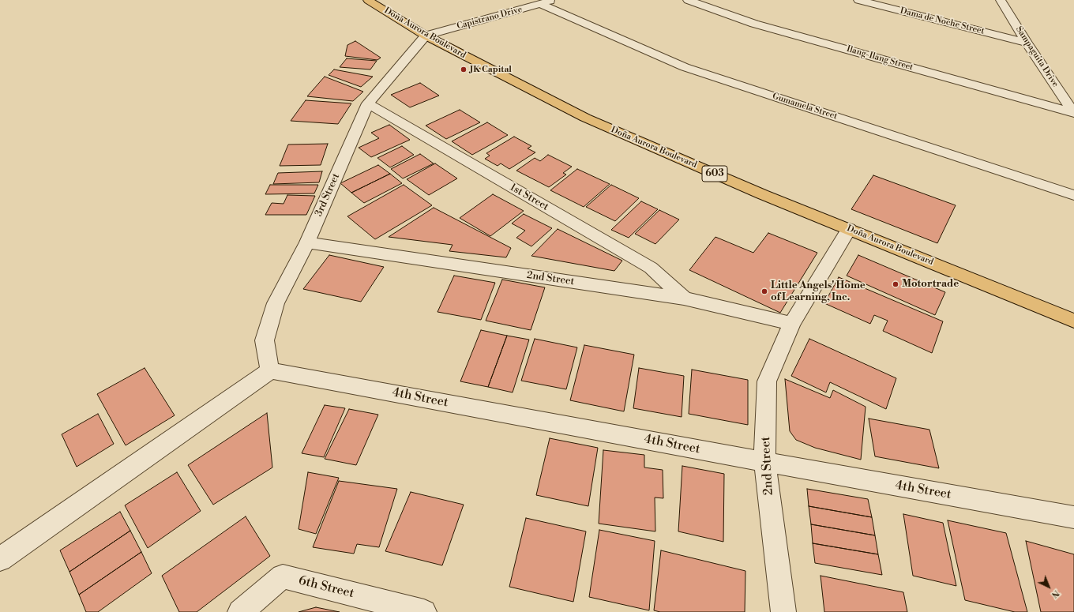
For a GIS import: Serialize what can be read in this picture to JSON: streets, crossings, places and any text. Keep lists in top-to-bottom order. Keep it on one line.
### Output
{"streets":{"main road":["Doña Aurora Boulevard","603"],"street":["Capistrano Drive","Dama de Noche Street","Sampaguita Drive","Ilang-Ilang Street","Gumamela Street","3rd Street","1st Street","2nd Street","4th Street","6th Street"]},"crossings":[["Capistrano Drive","Doña Aurora Boulevard"],["Capistrano Drive","Gumamela Street"],["Capistrano Drive","3rd Street"],["Dama de Noche Street","Sampaguita Drive"],["Doña Aurora Boulevard","3rd Street"],["Doña Aurora Boulevard","2nd Street"],["Sampaguita Drive","Ilang-Ilang Street"],["3rd Street","1st Street"],["3rd Street","2nd Street"],["3rd Street","4th Street"],["1st Street","2nd Street"],["2nd Street","4th Street"]],"places":["JK Capital","Motortrade","Little Angels' Home of Learning, Inc."],"north":"bottom right"}
